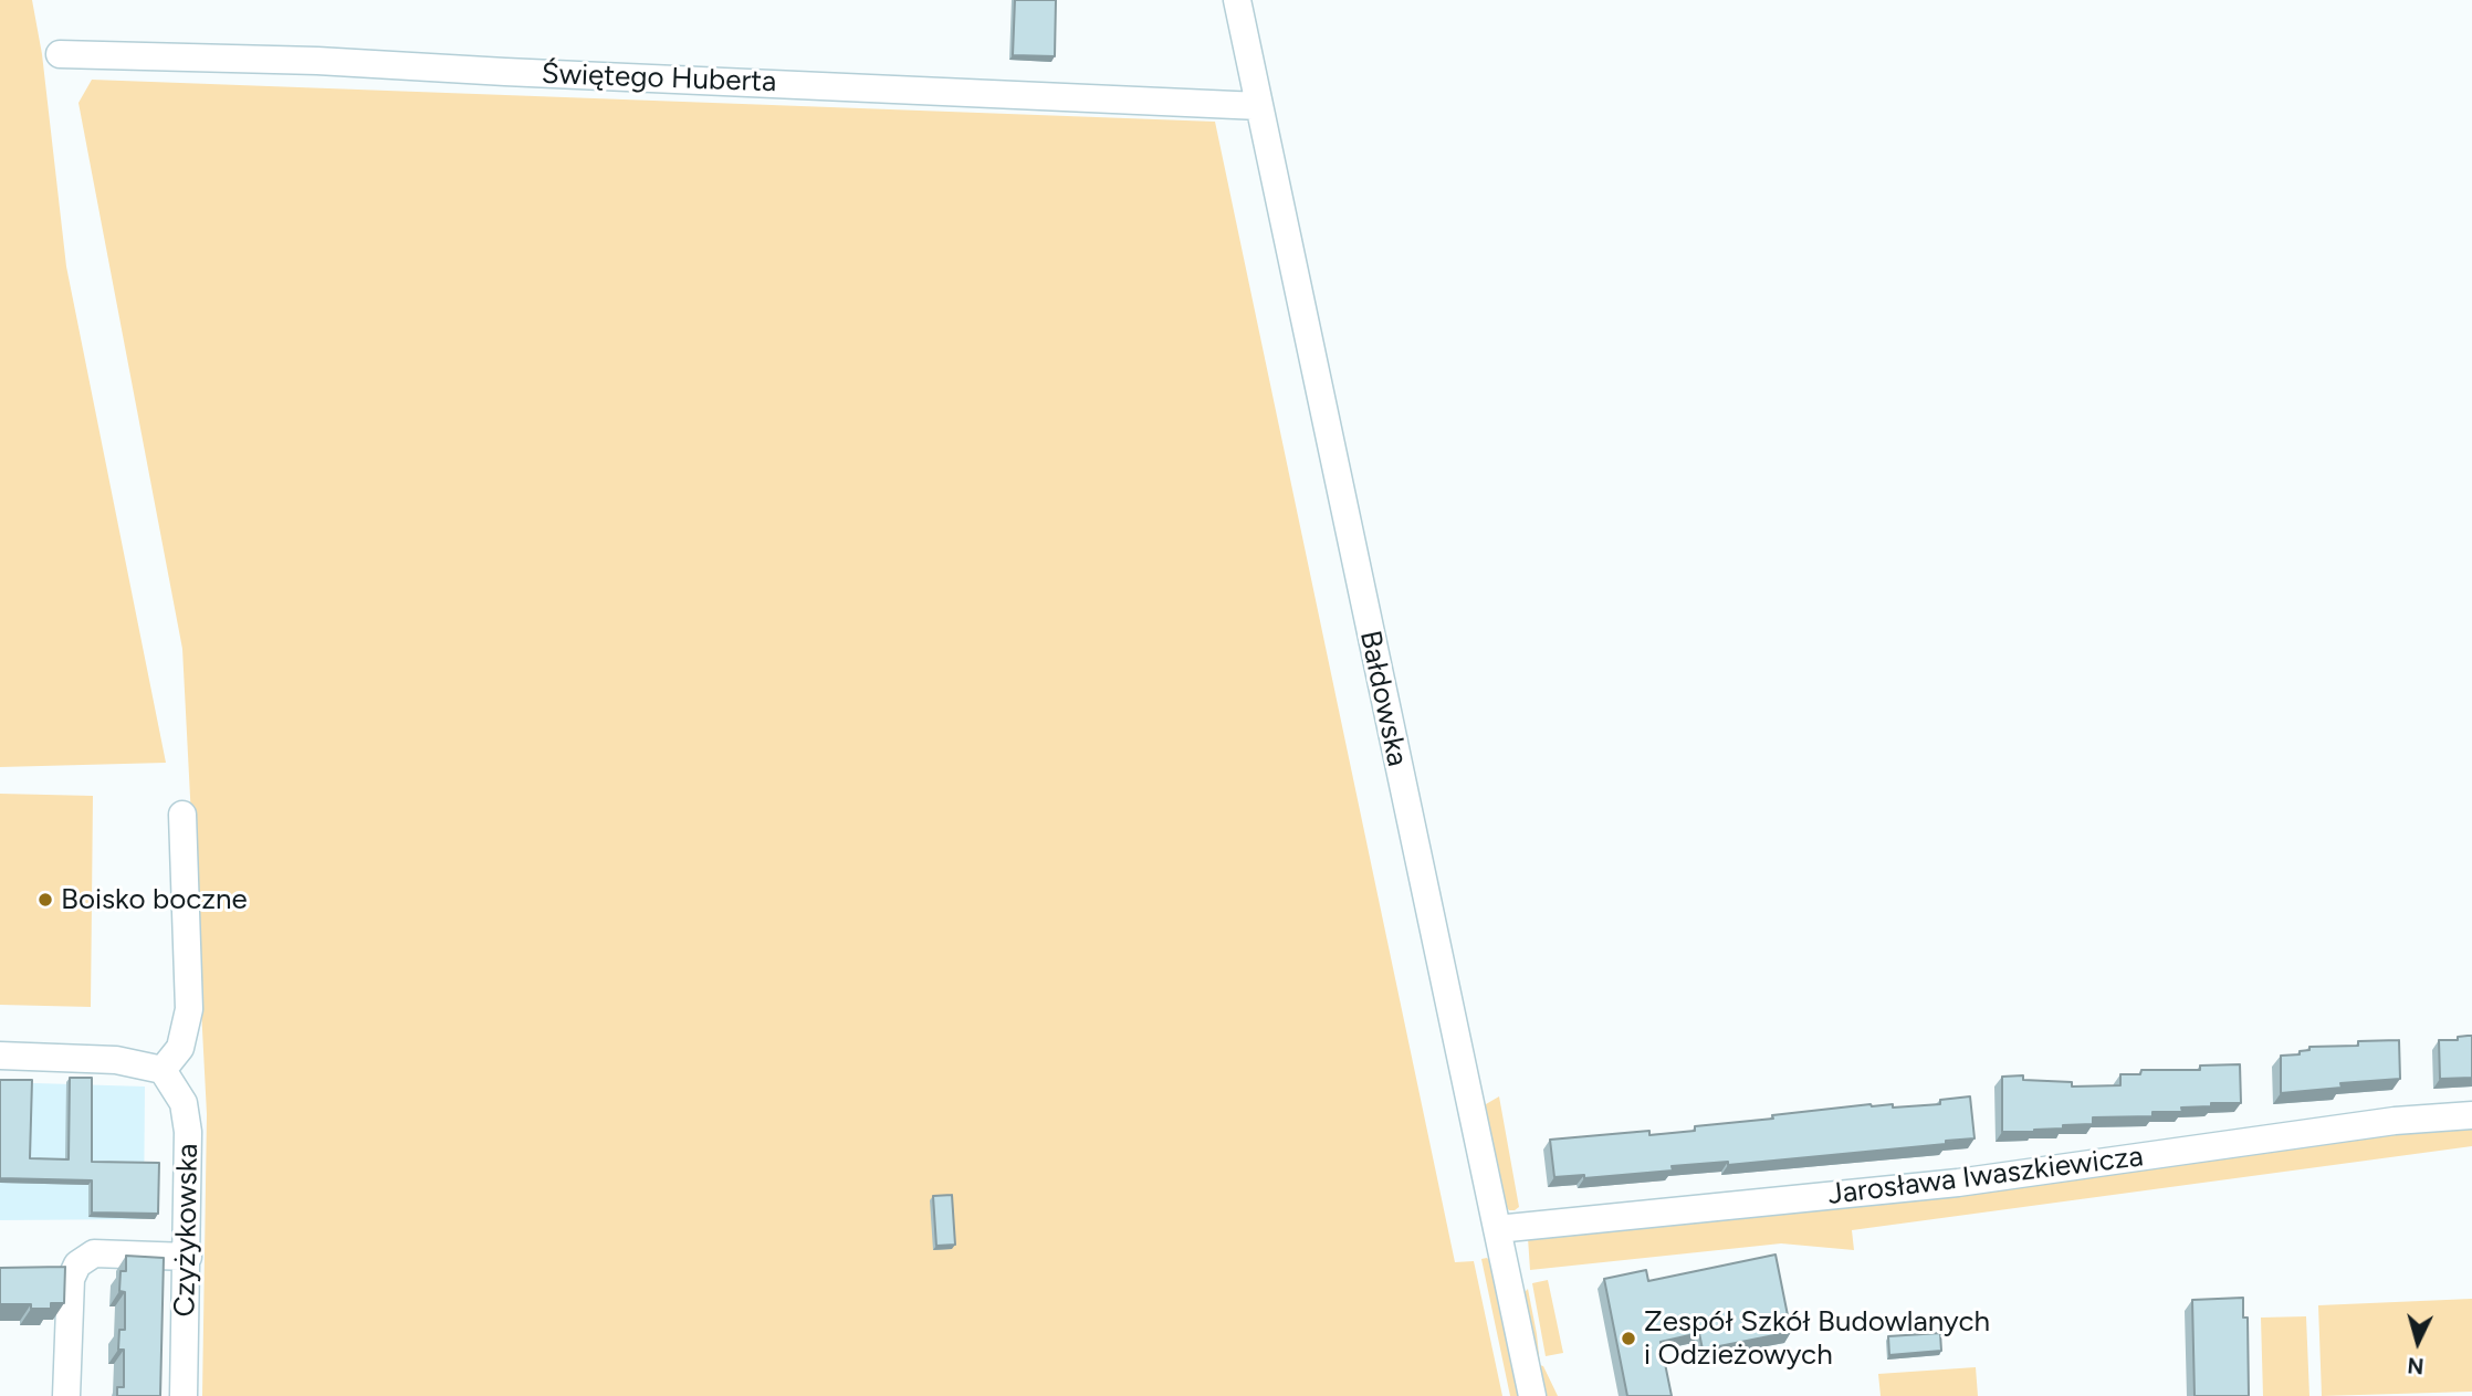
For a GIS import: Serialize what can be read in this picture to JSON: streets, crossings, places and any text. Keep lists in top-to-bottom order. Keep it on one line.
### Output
{"streets":{"street":["Świętego Huberta","Bałdowska","Jarosława Iwaszkiewicza","Czyżykowska"]},"crossings":[["Świętego Huberta","Bałdowska"],["Bałdowska","Jarosława Iwaszkiewicza"]],"places":["Boisko boczne","Zespół Szkół Budowlanych i Odzieżowych"],"north":"bottom"}
